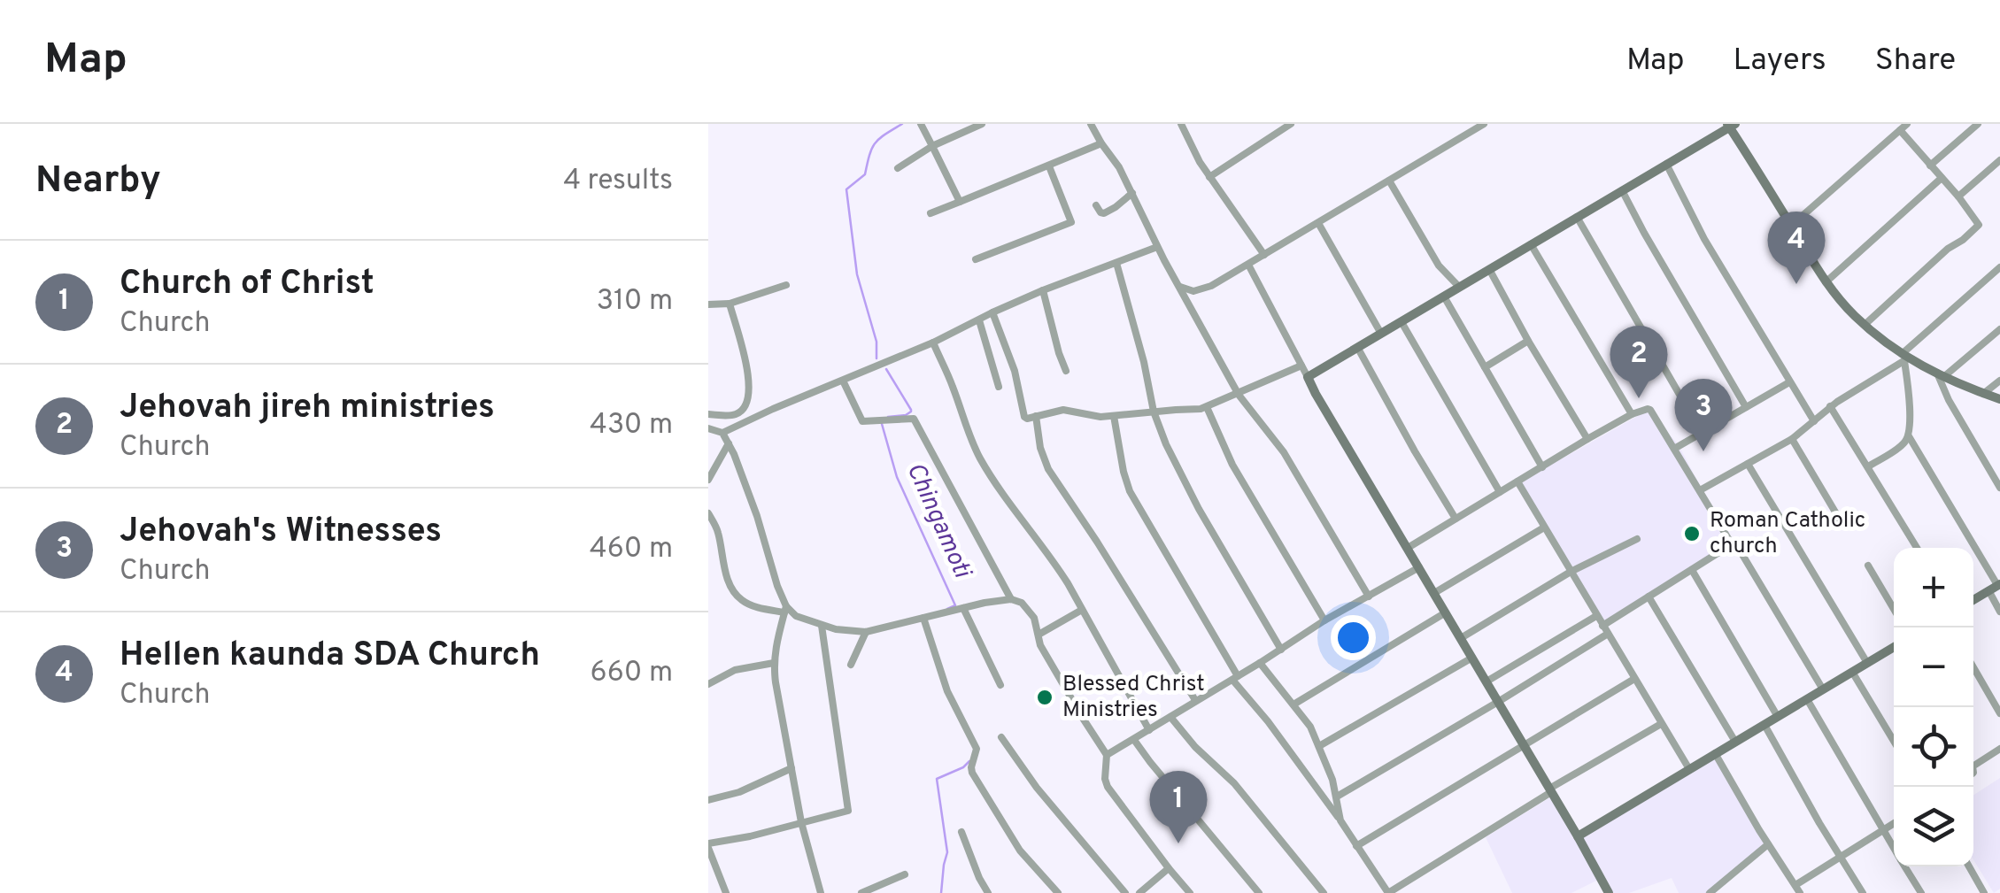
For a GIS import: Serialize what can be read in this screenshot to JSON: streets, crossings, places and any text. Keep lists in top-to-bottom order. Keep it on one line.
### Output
{"water":["Chingamoti"],"places":["Roman Catholic church","Blessed Christ Ministries"],"page":{"header":"Map","nav":["Map","Layers","Share"],"heading":["Nearby","4 results"],"pins":["4","2","3","1"],"list":[{"mark":"1","name":"Church of Christ","note":"Church","value":"310 m"},{"mark":"2","name":"Jehovah jireh ministries","note":"Church","value":"430 m"},{"mark":"3","name":"Jehovah's Witnesses","note":"Church","value":"460 m"},{"mark":"4","name":"Hellen kaunda SDA Church","note":"Church","value":"660 m"}],"map_buttons":["+","−"]}}
